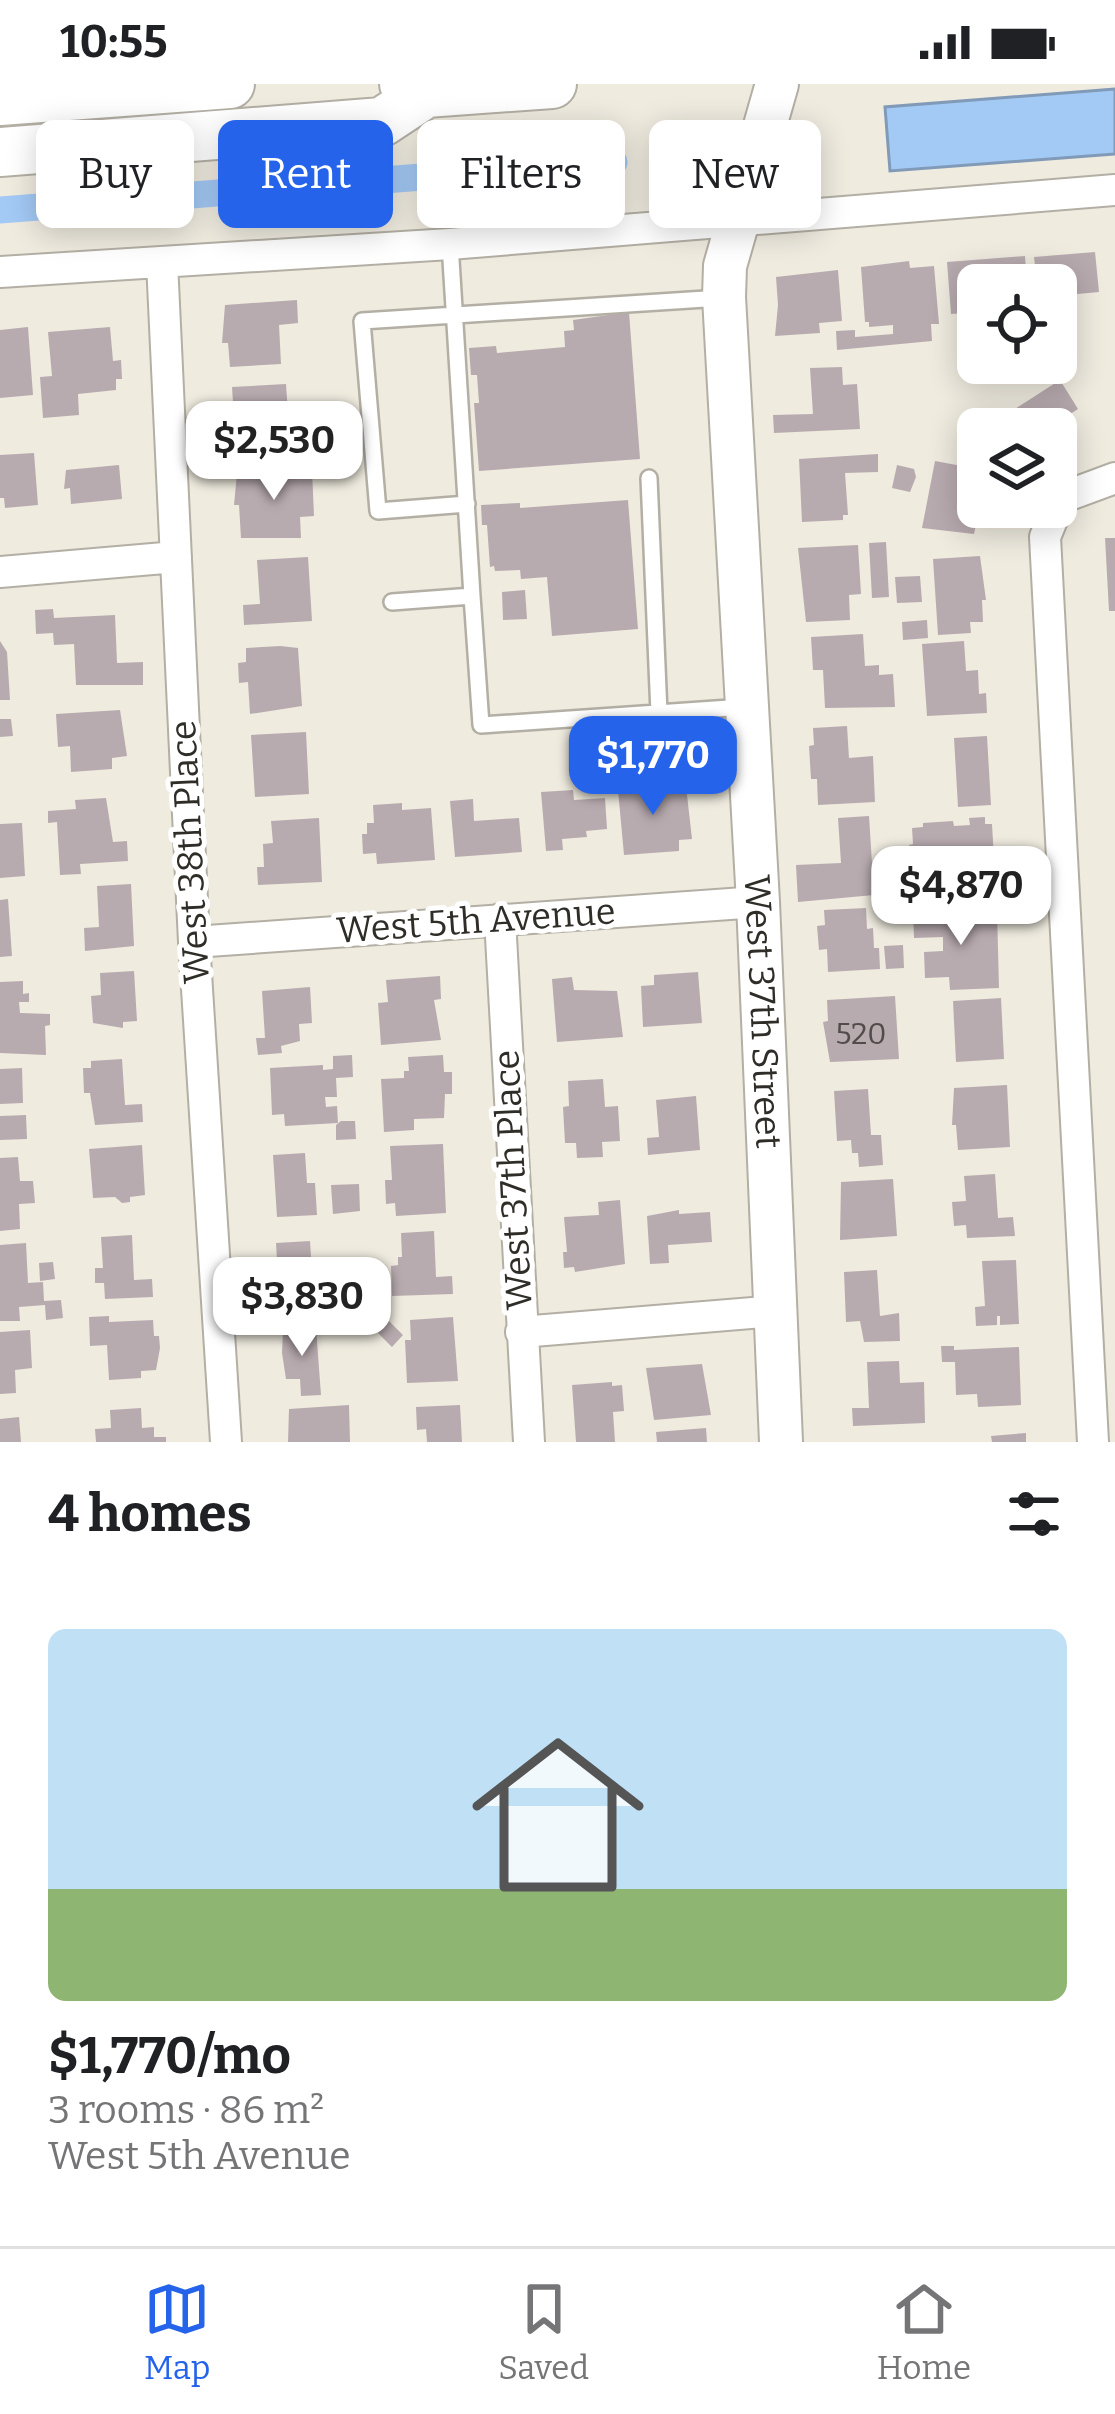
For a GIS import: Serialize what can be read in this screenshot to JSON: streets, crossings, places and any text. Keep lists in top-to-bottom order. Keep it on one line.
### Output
{"streets":{"street":["West 38th Place","West 5th Avenue","West 37th Street","West 37th Place"]},"crossings":[["West 38th Place","West 5th Avenue"],["West 5th Avenue","West 37th Street"],["West 5th Avenue","West 37th Place"]],"house_numbers":["520"],"page":{"status":"10:55","chip":["Buy","Rent","Filters","New"],"price":["$2,530","$1,770","$4,870","$3,830"],"heading":"4 homes","list":[{"name":"$1,770/mo","note":"3 rooms · 86 m² · West 5th Avenue"}],"tabs":["Map","Saved","Home"]}}
